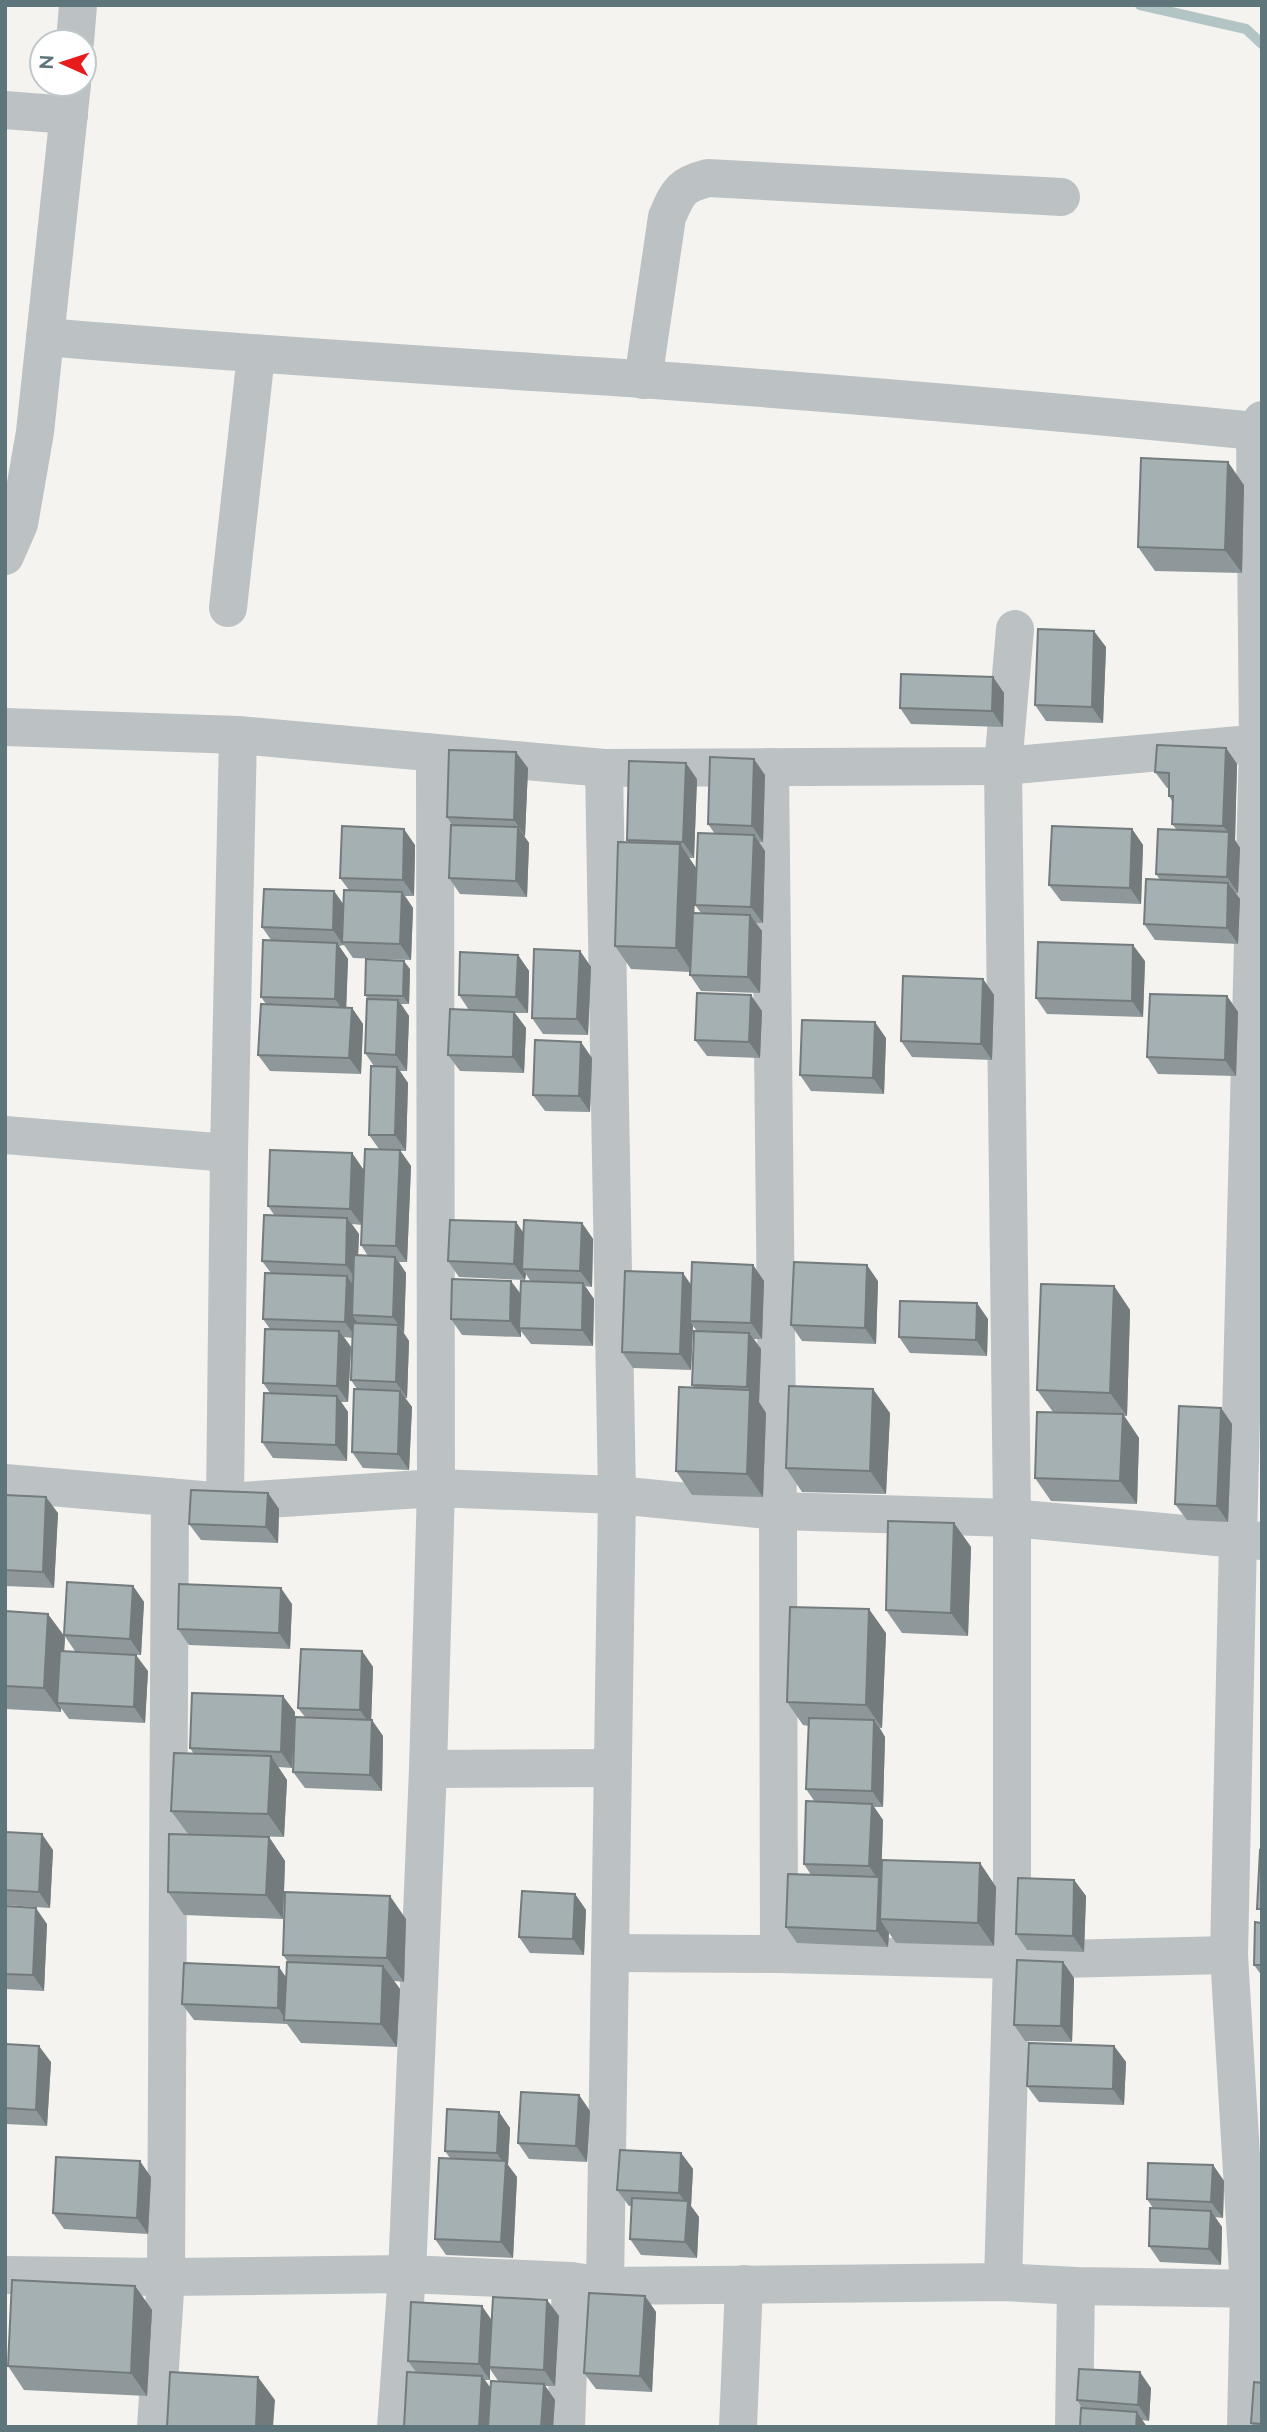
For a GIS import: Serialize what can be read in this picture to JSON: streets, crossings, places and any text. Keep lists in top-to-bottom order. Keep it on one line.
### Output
{"north":"left"}
